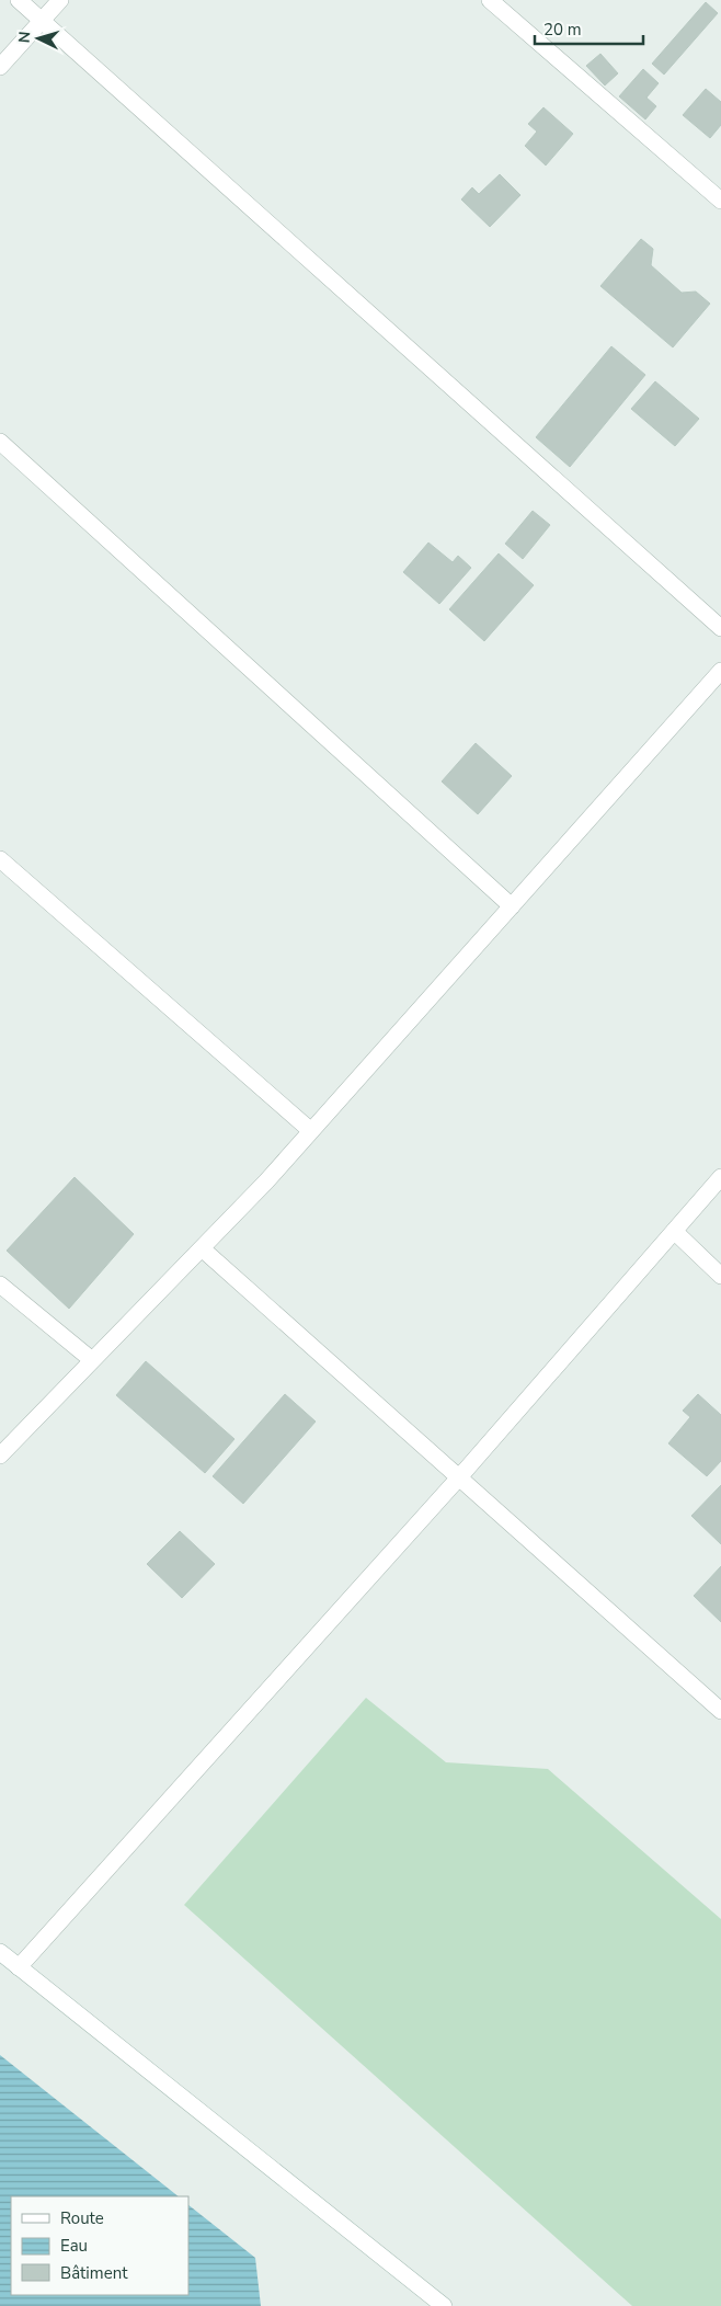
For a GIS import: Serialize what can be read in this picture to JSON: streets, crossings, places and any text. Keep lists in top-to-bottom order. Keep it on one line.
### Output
{"legend":["Route","Eau","Bâtiment"],"scale_bar":"20 m","north":"left"}
